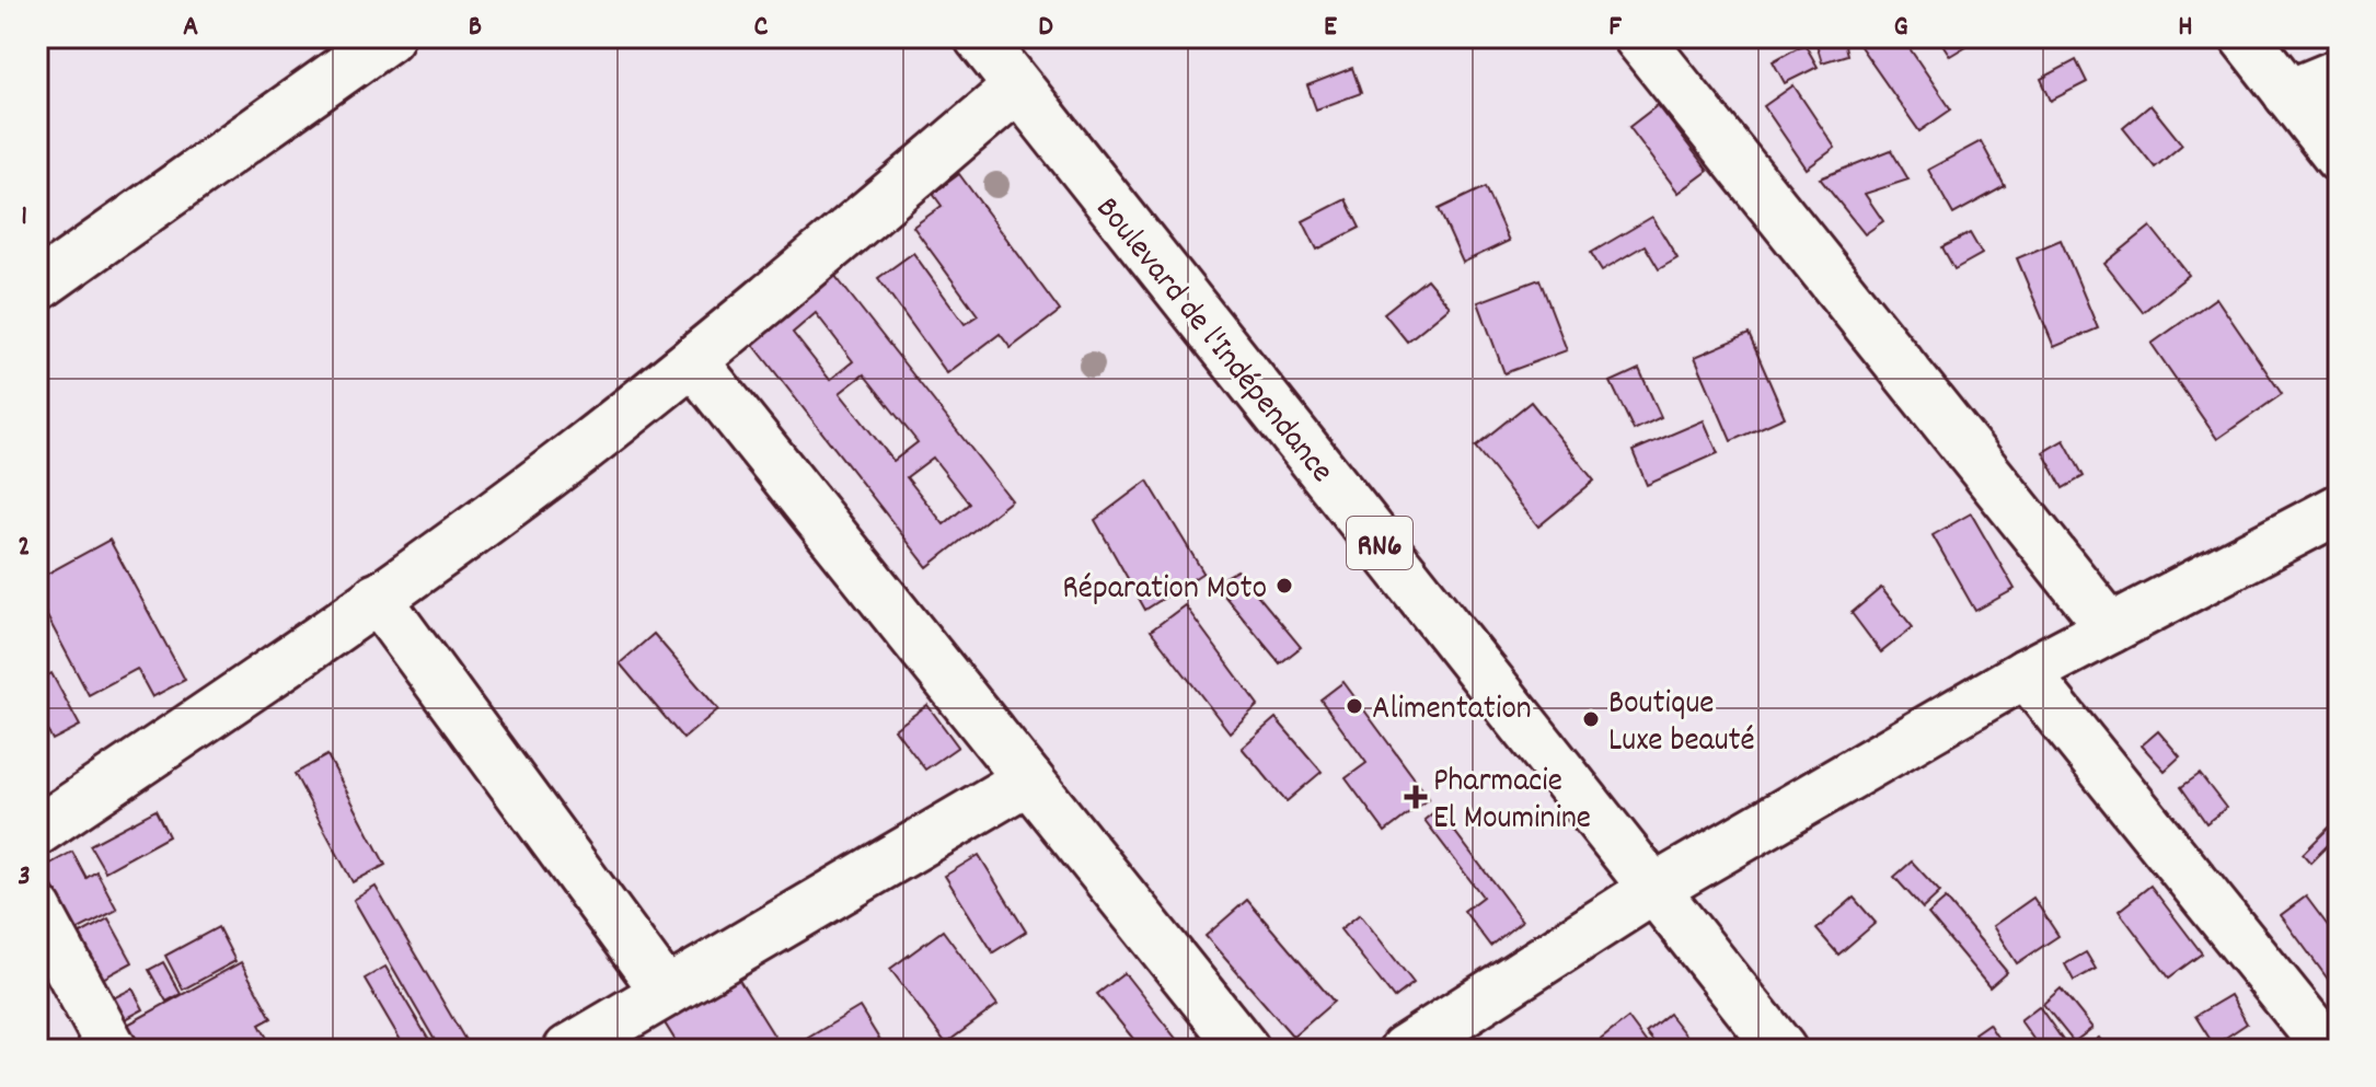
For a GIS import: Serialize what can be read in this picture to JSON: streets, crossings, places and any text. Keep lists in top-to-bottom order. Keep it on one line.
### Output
{"streets":{"main road":["Boulevard de l'Indépendance","RN6"]},"places":{"other":["Réparation Moto","Alimentation","Boutique Luxe beauté"],"health":["Pharmacie El Mouminine"]},"grid":{"columns":["A","B","C","D","E","F","G","H"],"rows":["1","2","3"]}}
